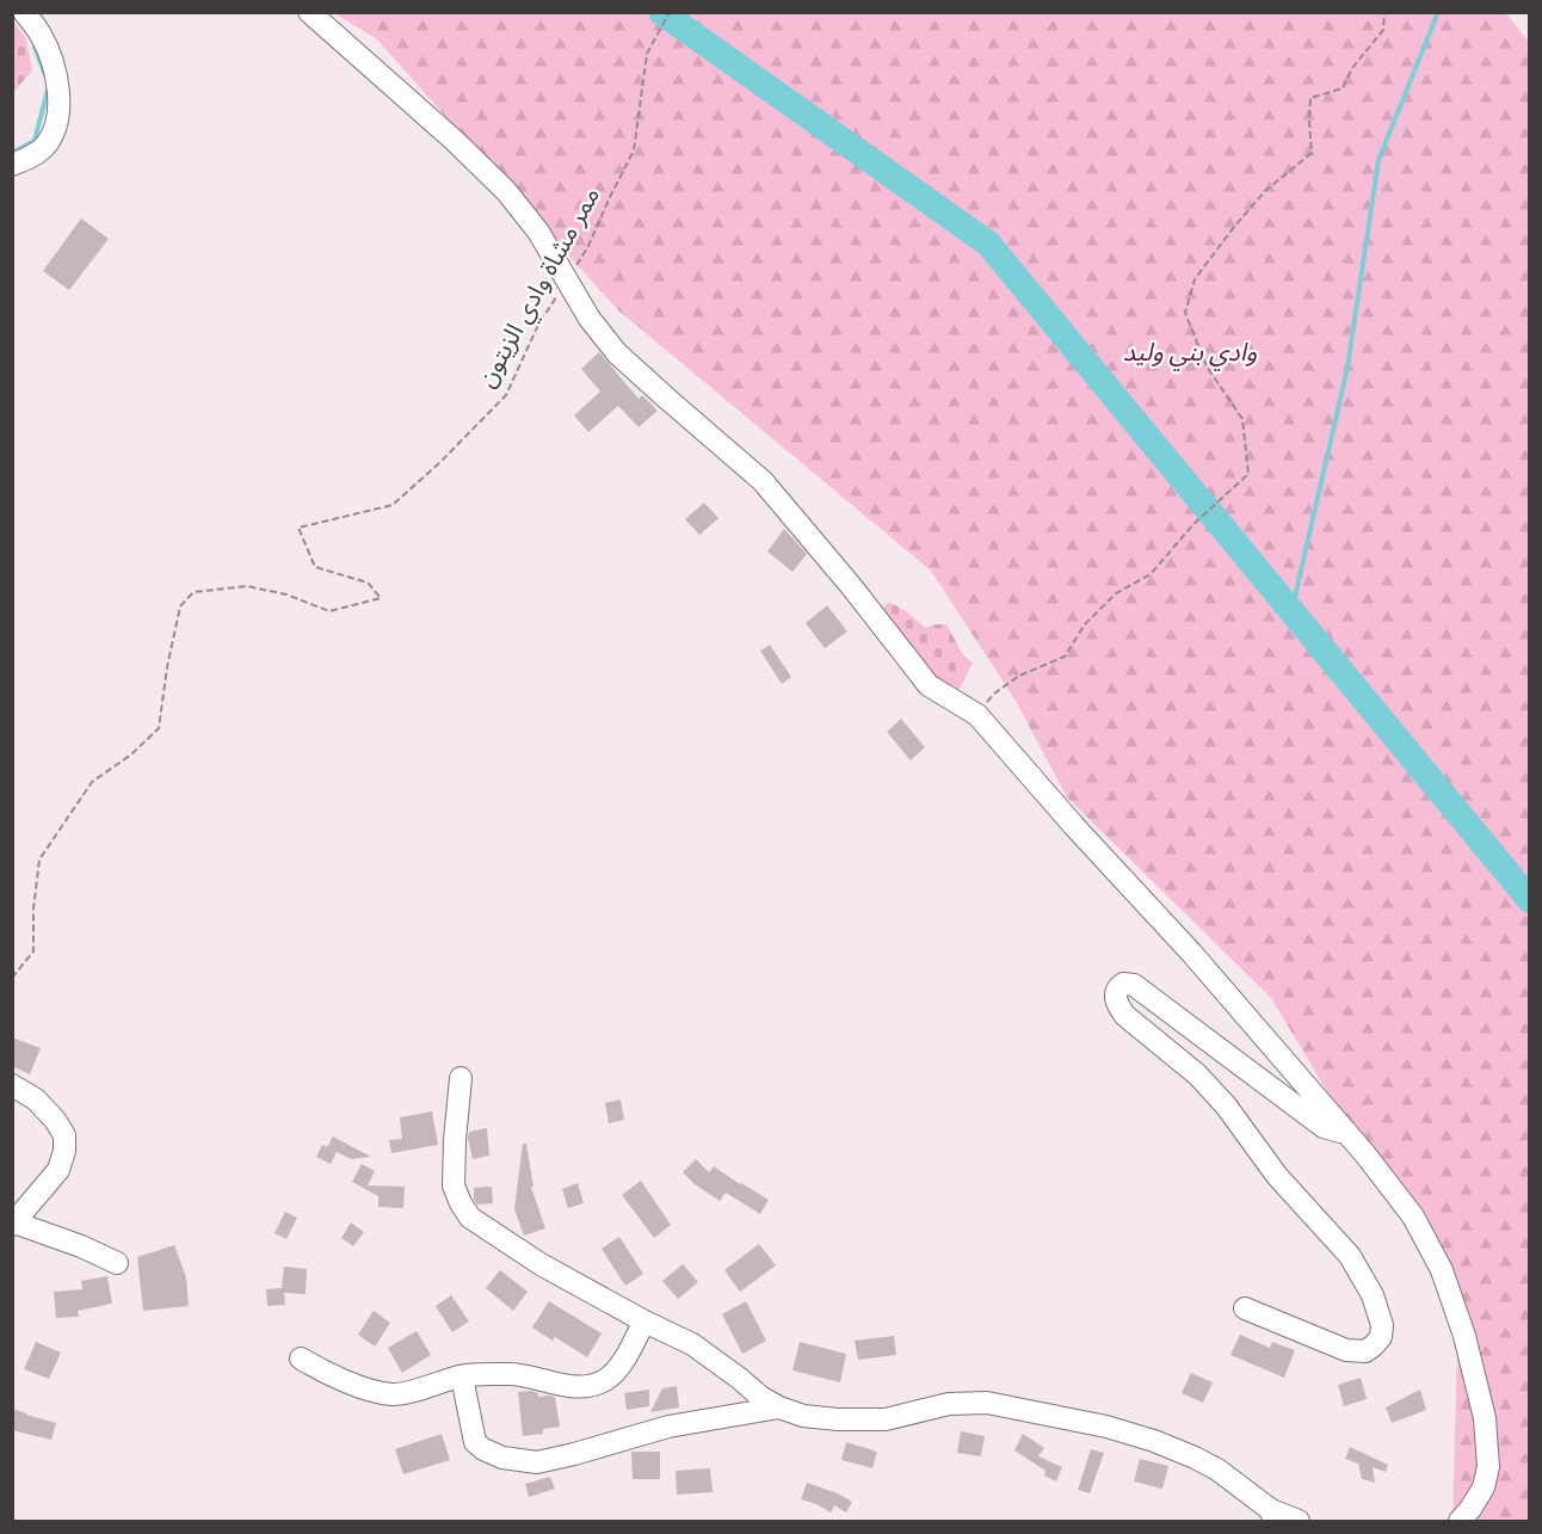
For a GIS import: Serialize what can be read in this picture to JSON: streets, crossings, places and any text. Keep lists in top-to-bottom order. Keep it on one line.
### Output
{"streets":{"path":["ممر مشاة وادي الزيتون"]},"parks":["وادي بني وليد"]}
